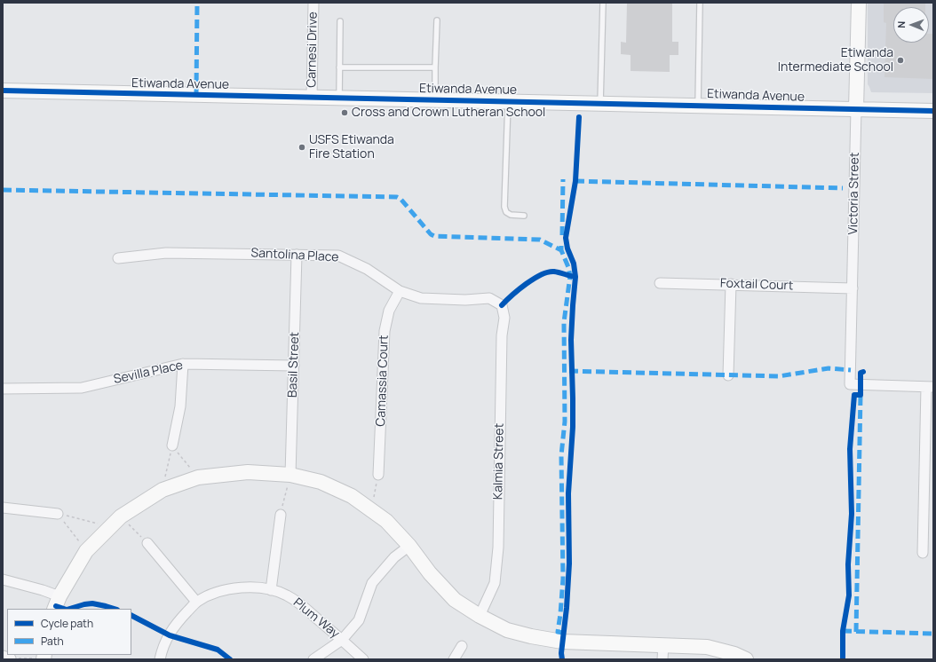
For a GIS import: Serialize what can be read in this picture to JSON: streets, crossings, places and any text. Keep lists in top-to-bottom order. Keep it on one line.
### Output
{"streets":{"street":["Carnesi Drive","Etiwanda Avenue","Victoria Street","Santolina Place","Foxtail Court","Basil Street","Sevilla Place","Camassia Court","Kalmia Street","Plum Way"]},"crossings":[["Carnesi Drive","Etiwanda Avenue"],["Etiwanda Avenue","Victoria Street"],["Victoria Street","Foxtail Court"],["Santolina Place","Basil Street"],["Santolina Place","Camassia Court"],["Santolina Place","Kalmia Street"],["Basil Street","Sevilla Place"]],"places":["Etiwanda Intermediate School","Cross and Crown Lutheran School","USFS Etiwanda Fire Station"],"legend":["Cycle path","Path"],"north":"left"}
